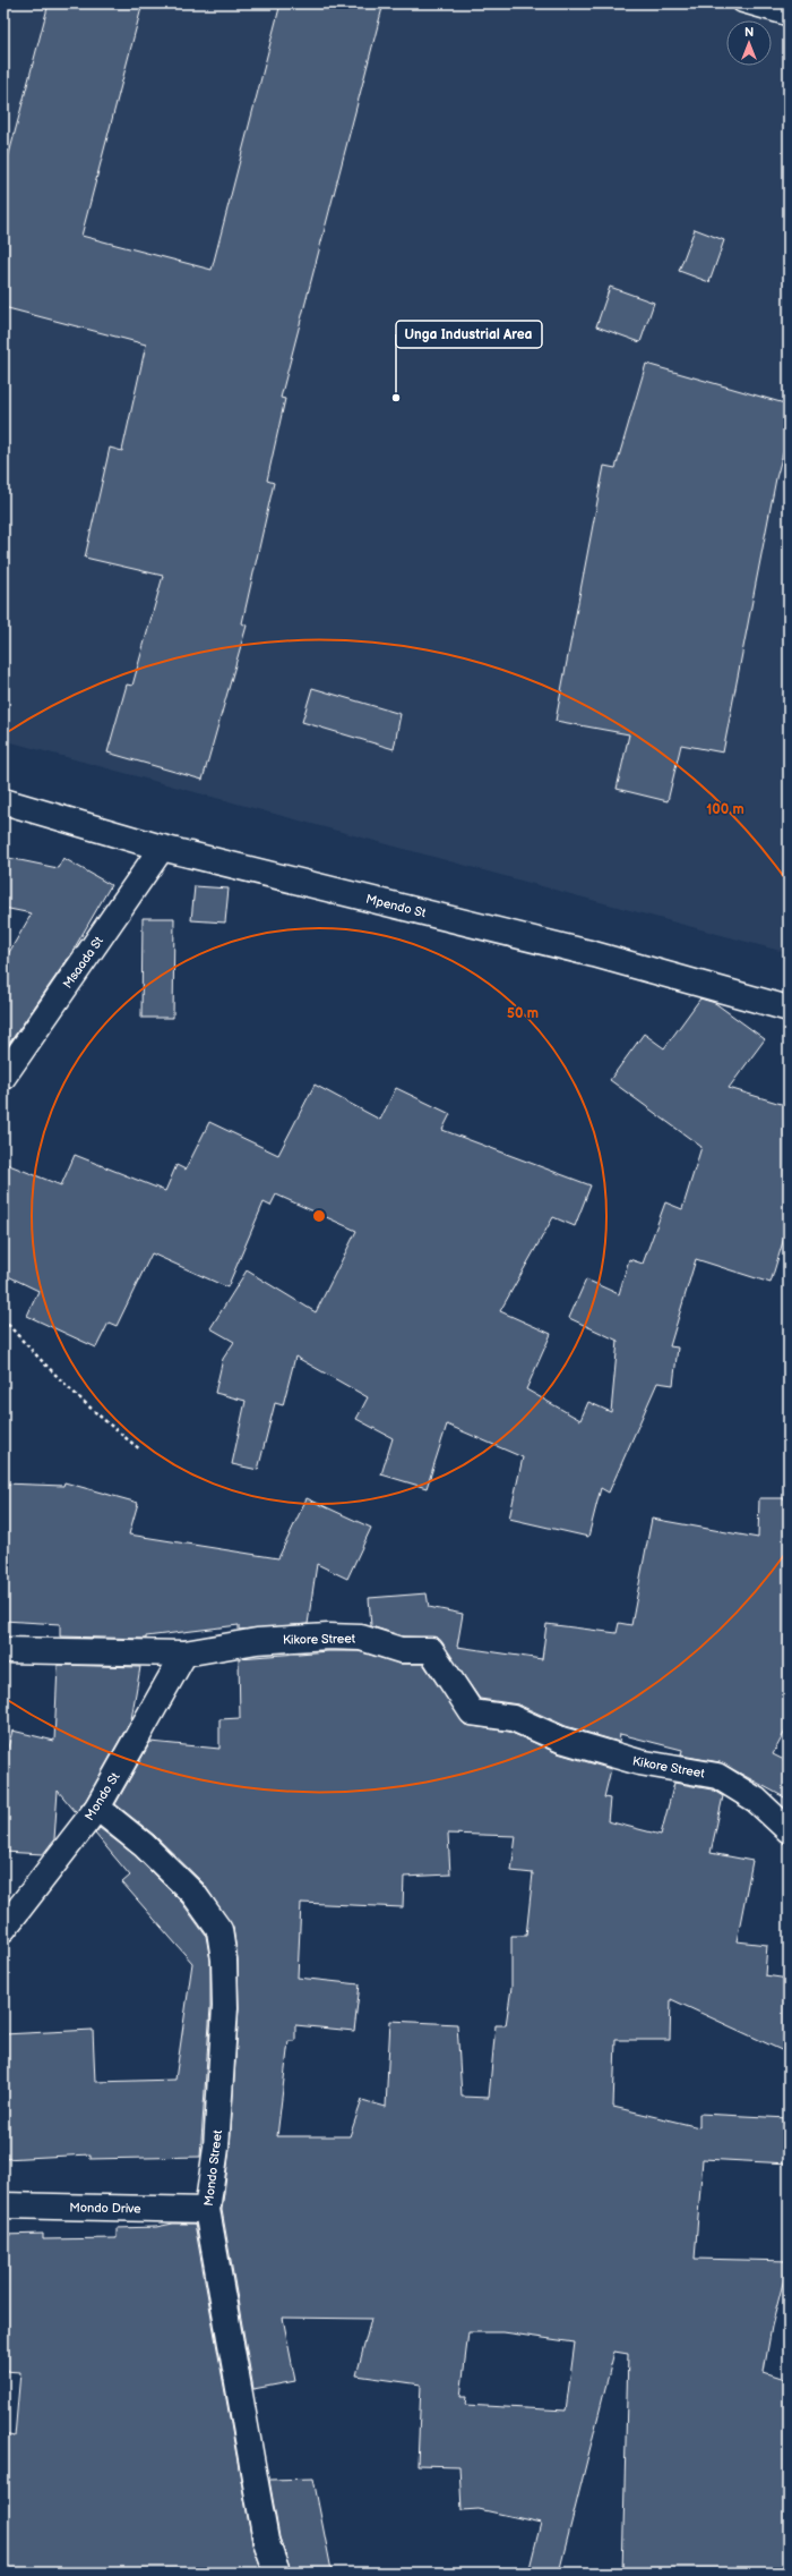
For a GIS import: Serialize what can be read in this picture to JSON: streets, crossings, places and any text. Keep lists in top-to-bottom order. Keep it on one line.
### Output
{"streets":{"street":["Mpendo St","Msaada St","Kikore Street","Mondo St","Mondo Street","Mondo Drive"]},"crossings":[["Mpendo St","Msaada St"],["Kikore Street","Mondo St"],["Mondo St","Mondo Street"],["Mondo Street","Mondo Drive"]],"places":["Unga Industrial Area"],"north":"top","rings":["100 m","50 m"]}
